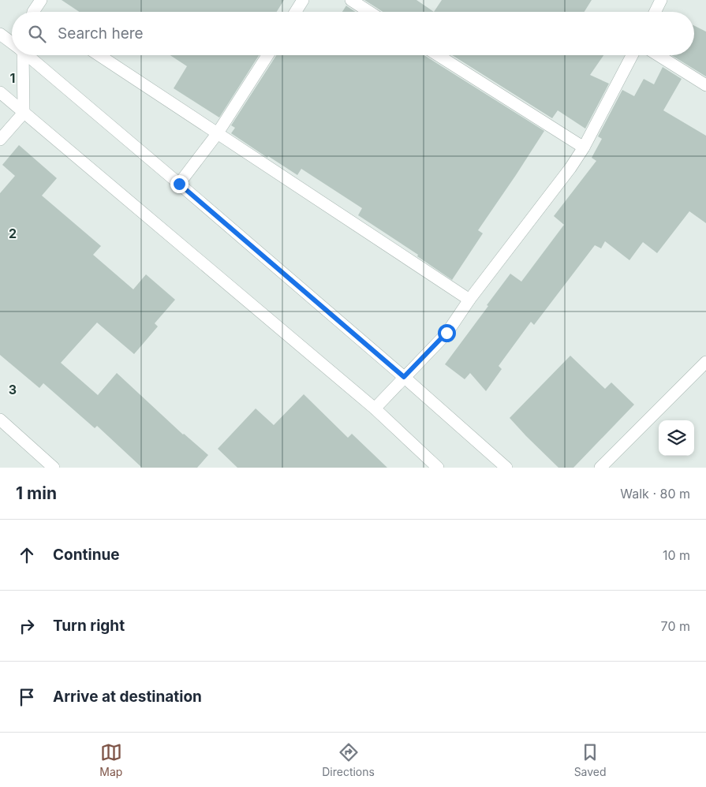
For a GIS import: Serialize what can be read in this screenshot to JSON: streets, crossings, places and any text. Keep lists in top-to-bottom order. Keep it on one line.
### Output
{"page":{"search":"Search here","heading":["1 min","Walk · 80 m"],"list":[["Continue","10 m"],["Turn right","70 m"],"Arrive at destination"],"nav":["Map","Directions","Saved"]},"grid":{"rows":["1","2","3"]}}
